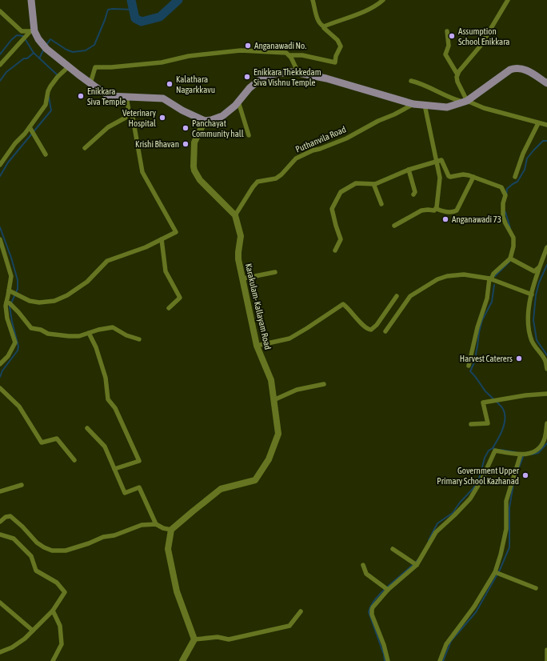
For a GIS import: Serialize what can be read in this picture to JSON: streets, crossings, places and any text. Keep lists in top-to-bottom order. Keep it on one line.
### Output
{"streets":{"street":["Puthanvila Road","Karakulam- Kallayam Road"]},"crossings":[["Puthanvila Road","Karakulam- Kallayam Road"]],"places":["Assumption School Enikkara","Anganawadi No.","Enikkara Thekkedam Siva Vishnu Temple","Kalathara Nagarkkavu","Enikkara Siva Temple","Veterinary Hospital","Panchayat Community hall","Krishi Bhavan","Anganawadi 73","Harvest Caterers","Government Upper Primary School Kazhanad"]}
